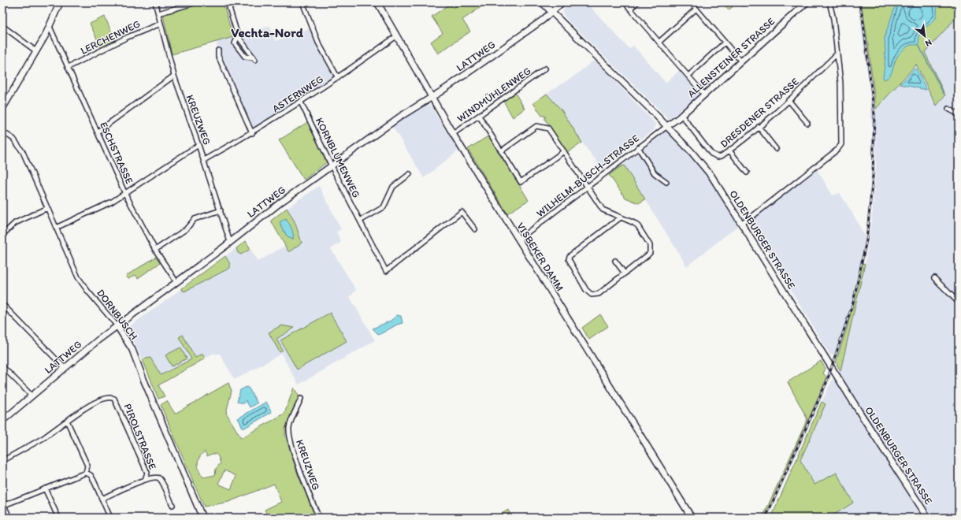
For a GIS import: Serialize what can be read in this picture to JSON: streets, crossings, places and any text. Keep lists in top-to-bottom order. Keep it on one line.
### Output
{"streets":{"street":["LERCHENWEG","LATTWEG","ALLENSTEINER STRASSE","ASTERNWEG","WINDMÜHLENWEG","DRESDENER STRASSE","KREUZWEG","ESCHSTRASSE","KORNBLUMENWEG","WILHELM-BUSCH-STRASSE","OLDENBURGER STRASSE","VISBEKER DAMM","DORNBUSCH","PIROLSTRASSE"]},"crossings":[["LERCHENWEG","KREUZWEG"],["LERCHENWEG","ESCHSTRASSE"],["LATTWEG","KREUZWEG"],["LATTWEG","ESCHSTRASSE"],["LATTWEG","KORNBLUMENWEG"],["LATTWEG","OLDENBURGER STRASSE"],["LATTWEG","VISBEKER DAMM"],["LATTWEG","DORNBUSCH"],["ALLENSTEINER STRASSE","DRESDENER STRASSE"],["ALLENSTEINER STRASSE","WILHELM-BUSCH-STRASSE"],["ALLENSTEINER STRASSE","OLDENBURGER STRASSE"],["ASTERNWEG","KREUZWEG"],["ASTERNWEG","KORNBLUMENWEG"],["ASTERNWEG","VISBEKER DAMM"],["WINDMÜHLENWEG","VISBEKER DAMM"],["WILHELM-BUSCH-STRASSE","OLDENBURGER STRASSE"],["WILHELM-BUSCH-STRASSE","VISBEKER DAMM"]],"districts":["Vechta-Nord"],"north":"bottom right"}
